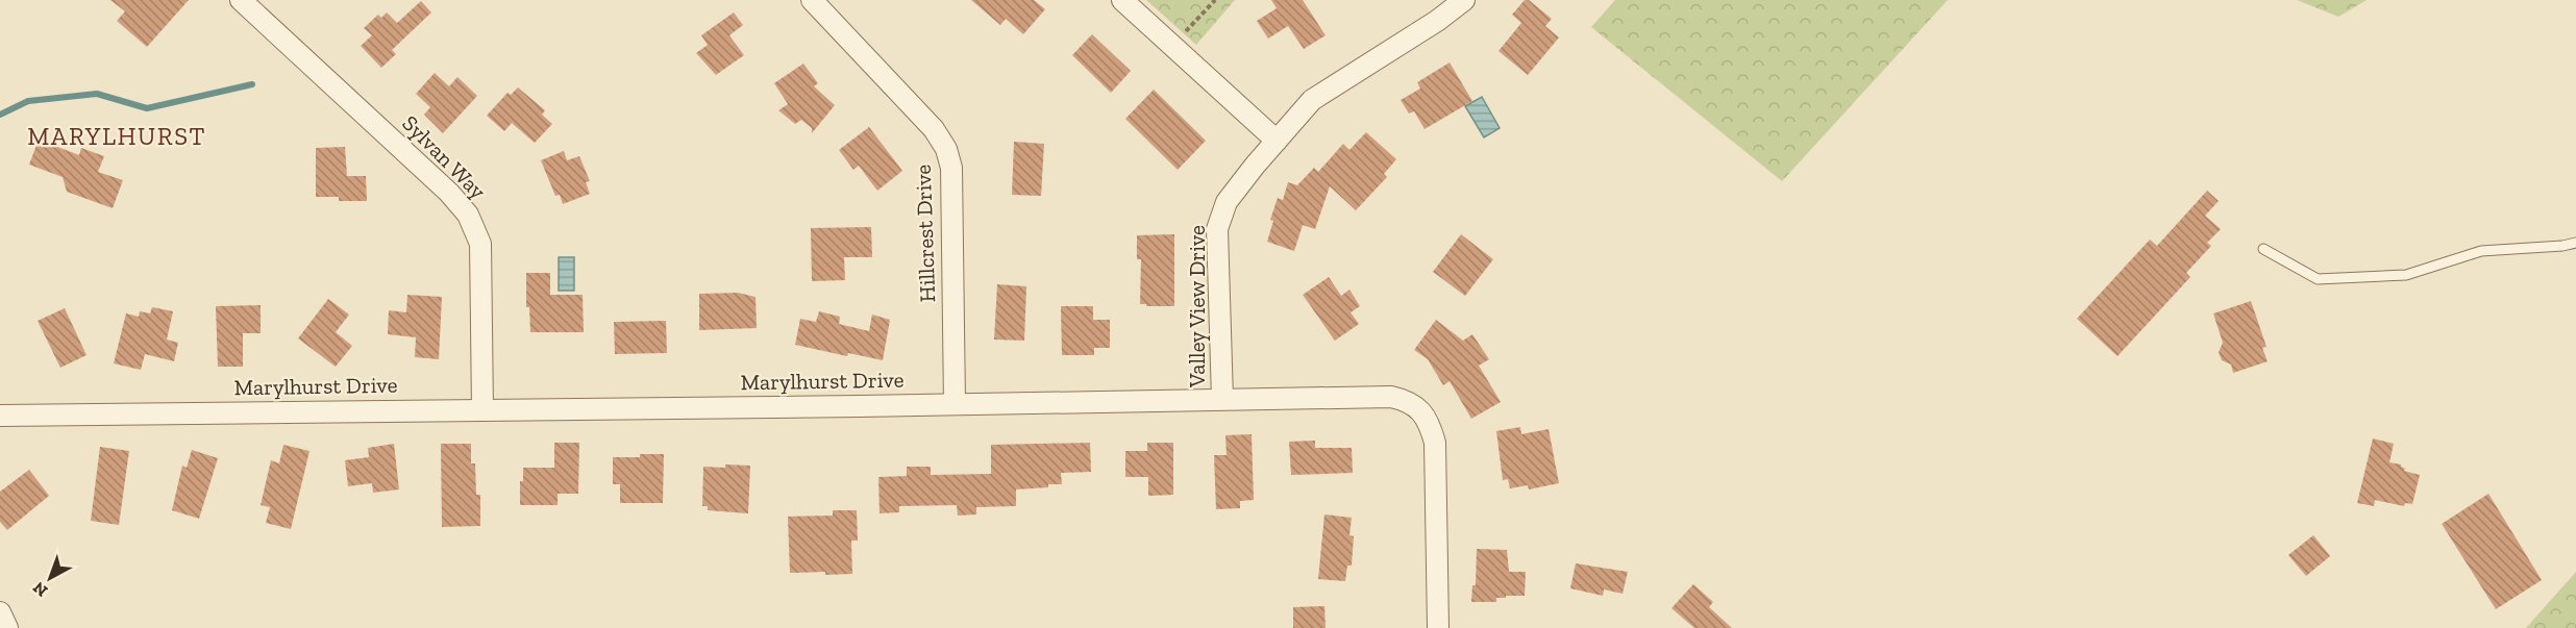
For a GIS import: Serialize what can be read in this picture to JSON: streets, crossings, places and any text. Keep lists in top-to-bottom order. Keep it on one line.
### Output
{"streets":{"street":["Sylvan Way","Hillcrest Drive","Valley View Drive","Marylhurst Drive"]},"crossings":[["Sylvan Way","Marylhurst Drive"],["Hillcrest Drive","Marylhurst Drive"],["Valley View Drive","Marylhurst Drive"]],"districts":["MARYLHURST"],"north":"bottom left"}
